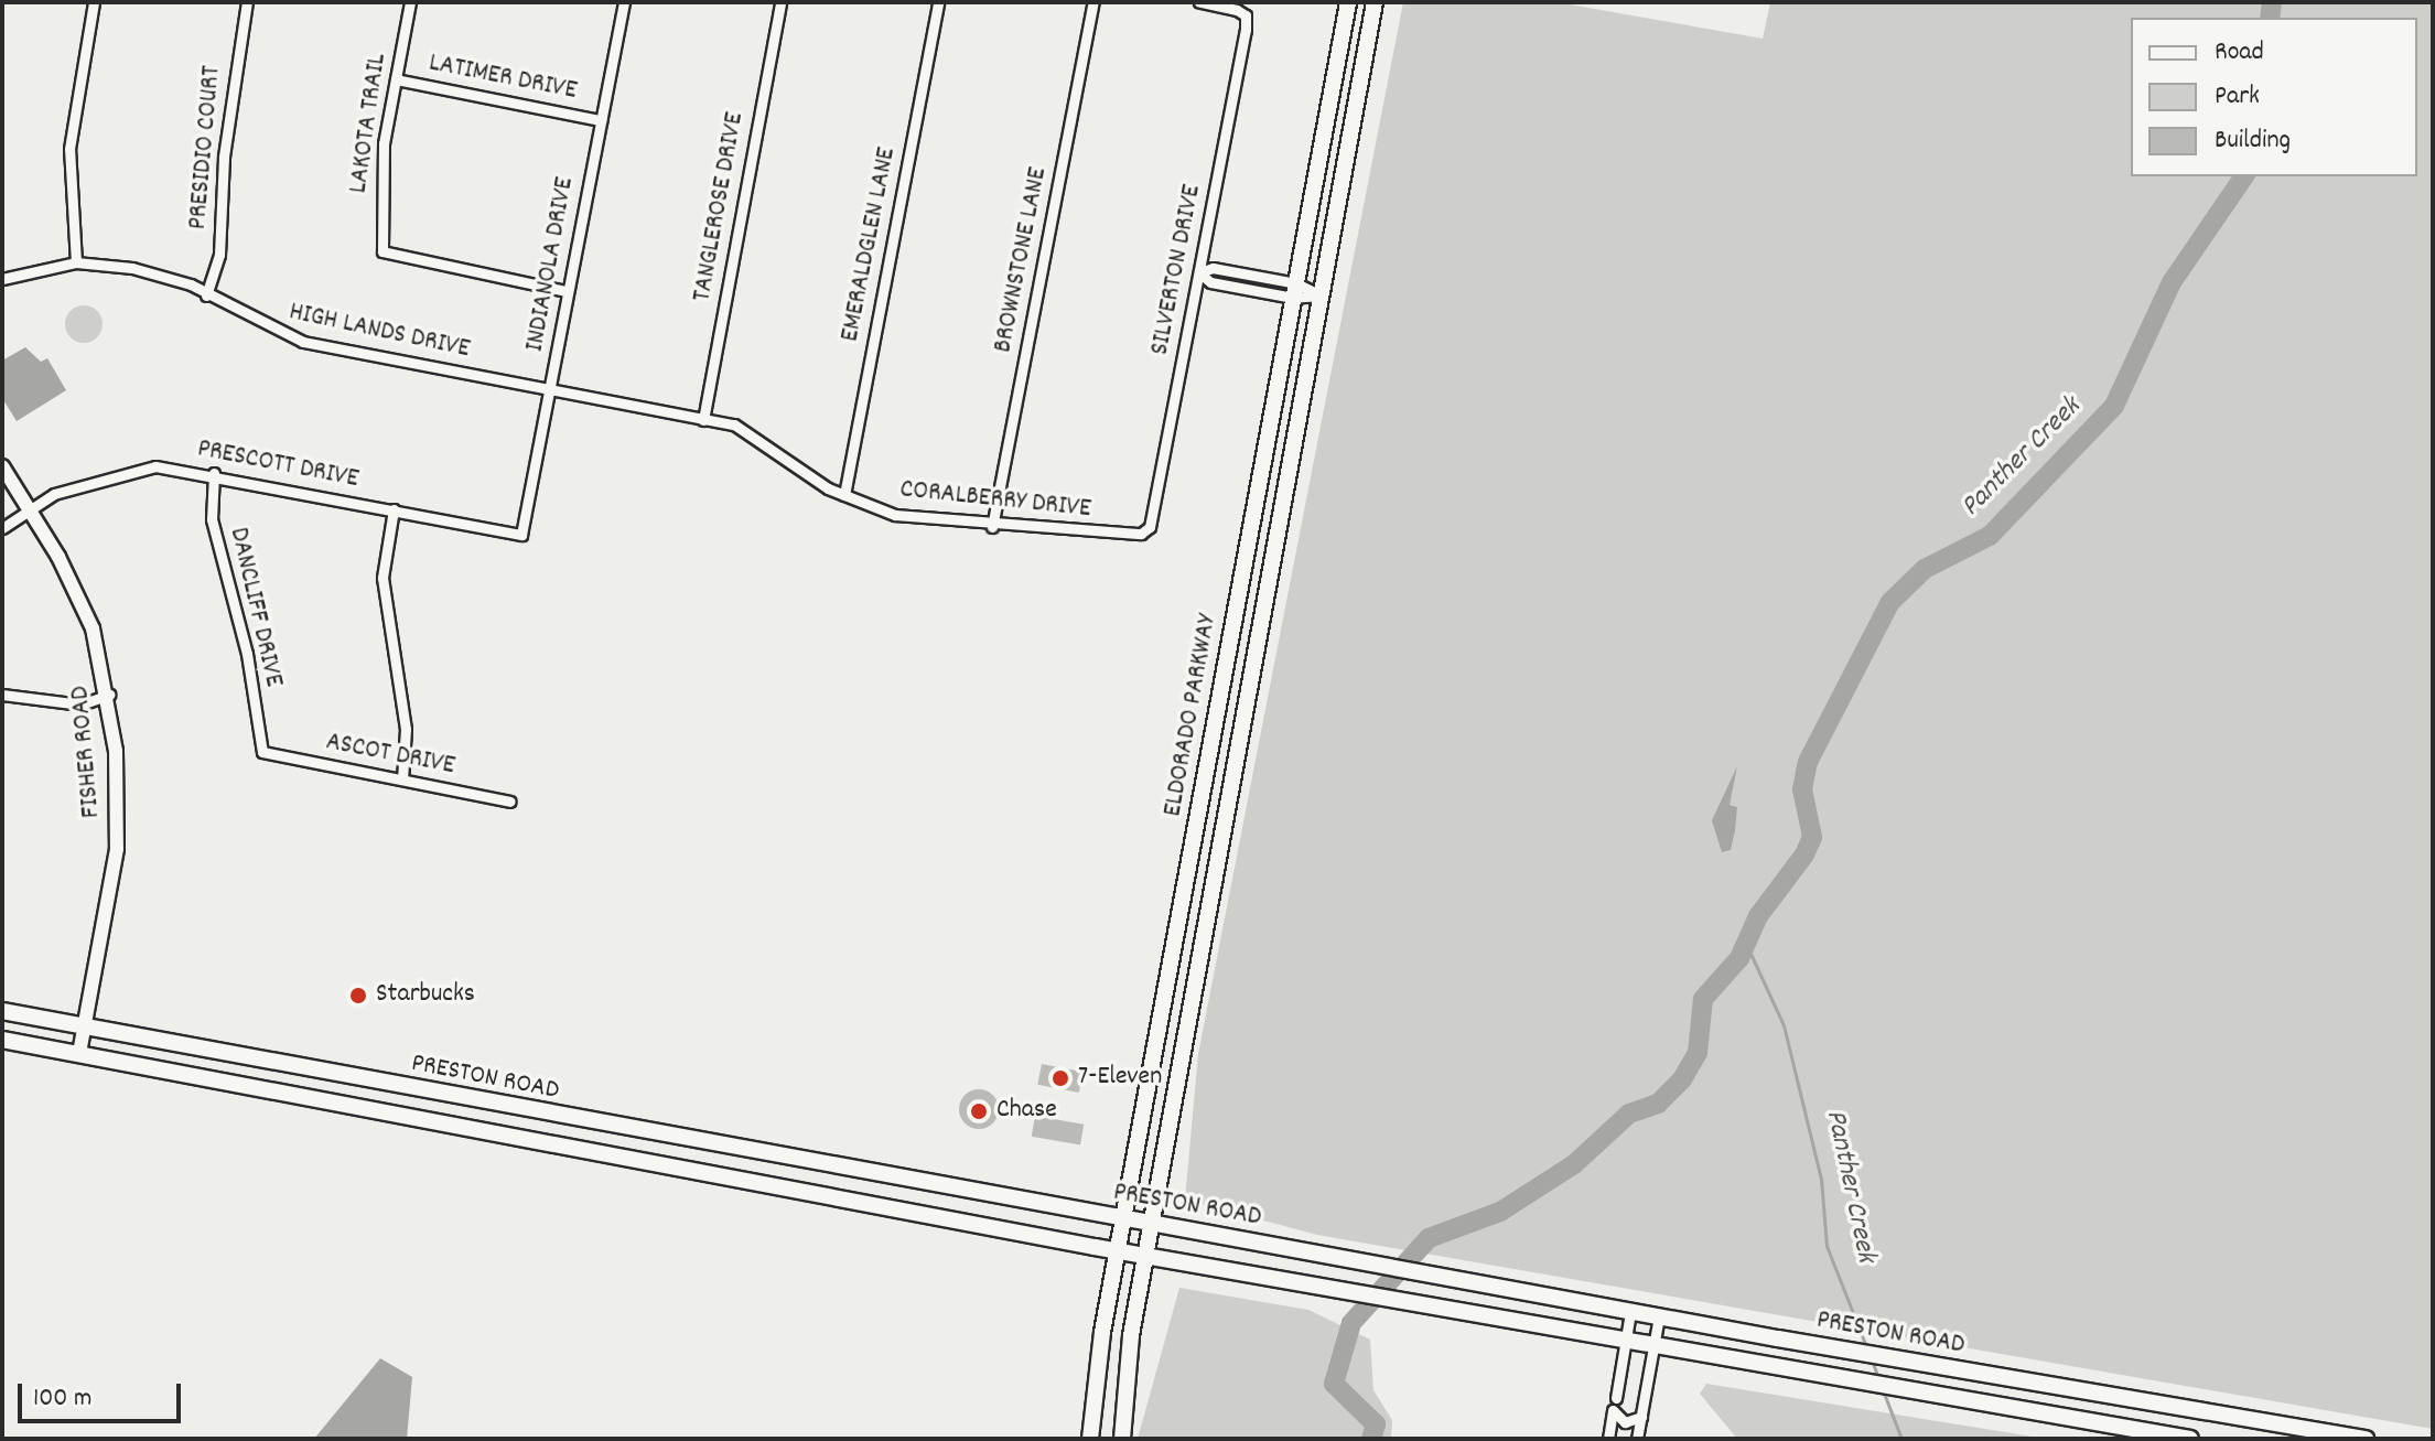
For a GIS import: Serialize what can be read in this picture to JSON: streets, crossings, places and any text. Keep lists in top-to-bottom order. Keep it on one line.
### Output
{"streets":{"main road":["ELDORADO PARKWAY","PRESTON ROAD"],"street":["LATIMER DRIVE","LAKOTA TRAIL","PRESIDIO COURT","TANGLEROSE DRIVE","EMERALDGLEN LANE","BROWNSTONE LANE","INDIANOLA DRIVE","SILVERTON DRIVE","HIGH LANDS DRIVE","PRESCOTT DRIVE","CORALBERRY DRIVE","DANCLIFF DRIVE","FISHER ROAD","ASCOT DRIVE"]},"crossings":[["LATIMER DRIVE","LAKOTA TRAIL"],["LATIMER DRIVE","INDIANOLA DRIVE"],["LAKOTA TRAIL","INDIANOLA DRIVE"],["PRESIDIO COURT","HIGH LANDS DRIVE"],["TANGLEROSE DRIVE","CORALBERRY DRIVE"],["EMERALDGLEN LANE","CORALBERRY DRIVE"],["BROWNSTONE LANE","CORALBERRY DRIVE"],["INDIANOLA DRIVE","HIGH LANDS DRIVE"],["INDIANOLA DRIVE","PRESCOTT DRIVE"],["INDIANOLA DRIVE","CORALBERRY DRIVE"],["SILVERTON DRIVE","CORALBERRY DRIVE"],["HIGH LANDS DRIVE","CORALBERRY DRIVE"],["PRESCOTT DRIVE","DANCLIFF DRIVE"],["PRESCOTT DRIVE","FISHER ROAD"],["DANCLIFF DRIVE","ASCOT DRIVE"],["ELDORADO PARKWAY","PRESTON ROAD"],["FISHER ROAD","PRESTON ROAD"]],"water":["Panther Creek"],"places":["Starbucks","7-Eleven","Chase"],"legend":["Road","Park","Building"],"scale_bar":"100 m"}
